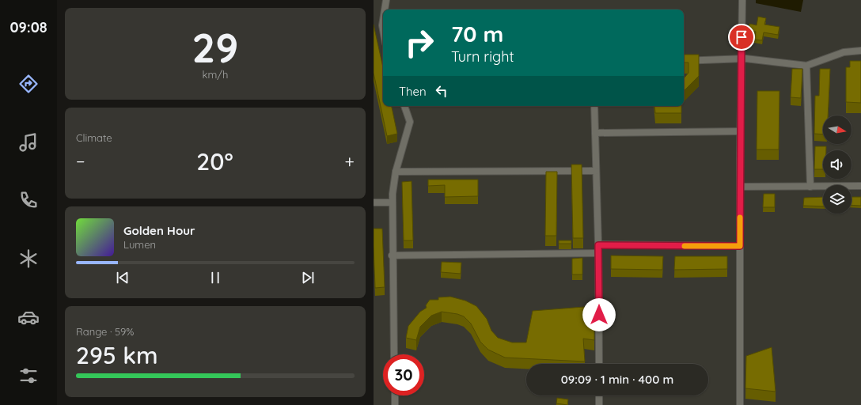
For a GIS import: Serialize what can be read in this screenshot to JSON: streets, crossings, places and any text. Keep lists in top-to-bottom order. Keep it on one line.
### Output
{"north":"right","page":{"tabs":"09:08","tile":[["29","km/h"],"Climate",["Range · 59%","295 km"]],"turn":["70 m","Turn right"],"then":"Then","heat":["−","20°","+"],"song":["Golden Hour","Lumen"],"limit":"30","trip":"09:09 · 1 min · 400 m"}}
